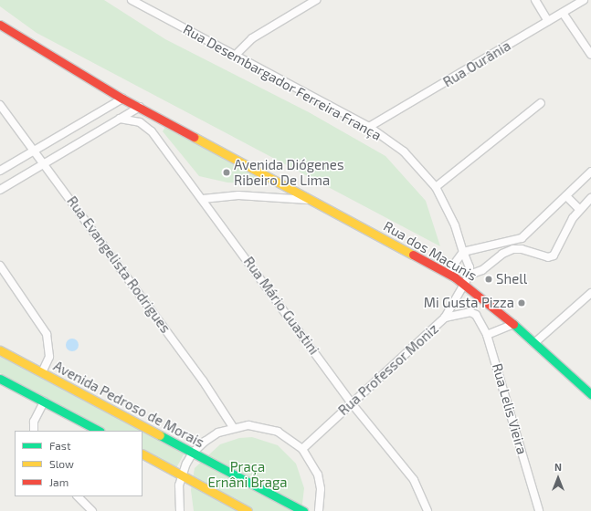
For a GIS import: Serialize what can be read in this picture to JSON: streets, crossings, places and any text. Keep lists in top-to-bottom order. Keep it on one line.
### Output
{"streets":{"main road":["Rua dos Macunis","Avenida Pedroso de Morais"],"street":["Rua Ourânia","Rua Desembargador Ferreira França","Rua Evangelista Rodrigues","Rua Mário Guastini","Rua Professor Moniz","Rua Lelis Vieira"]},"crossings":[["Rua Ourânia","Rua Desembargador Ferreira França"],["Rua dos Macunis","Rua Mário Guastini"],["Rua dos Macunis","Rua Professor Moniz"],["Rua Mário Guastini","Rua Professor Moniz"],["Rua Professor Moniz","Rua Lelis Vieira"]],"parks":["Praça Ernâni Braga"],"places":["Avenida Diógenes Ribeiro De Lima","Shell","Mi Gusta Pizza"],"legend":["Fast","Slow","Jam"],"north":"top"}
